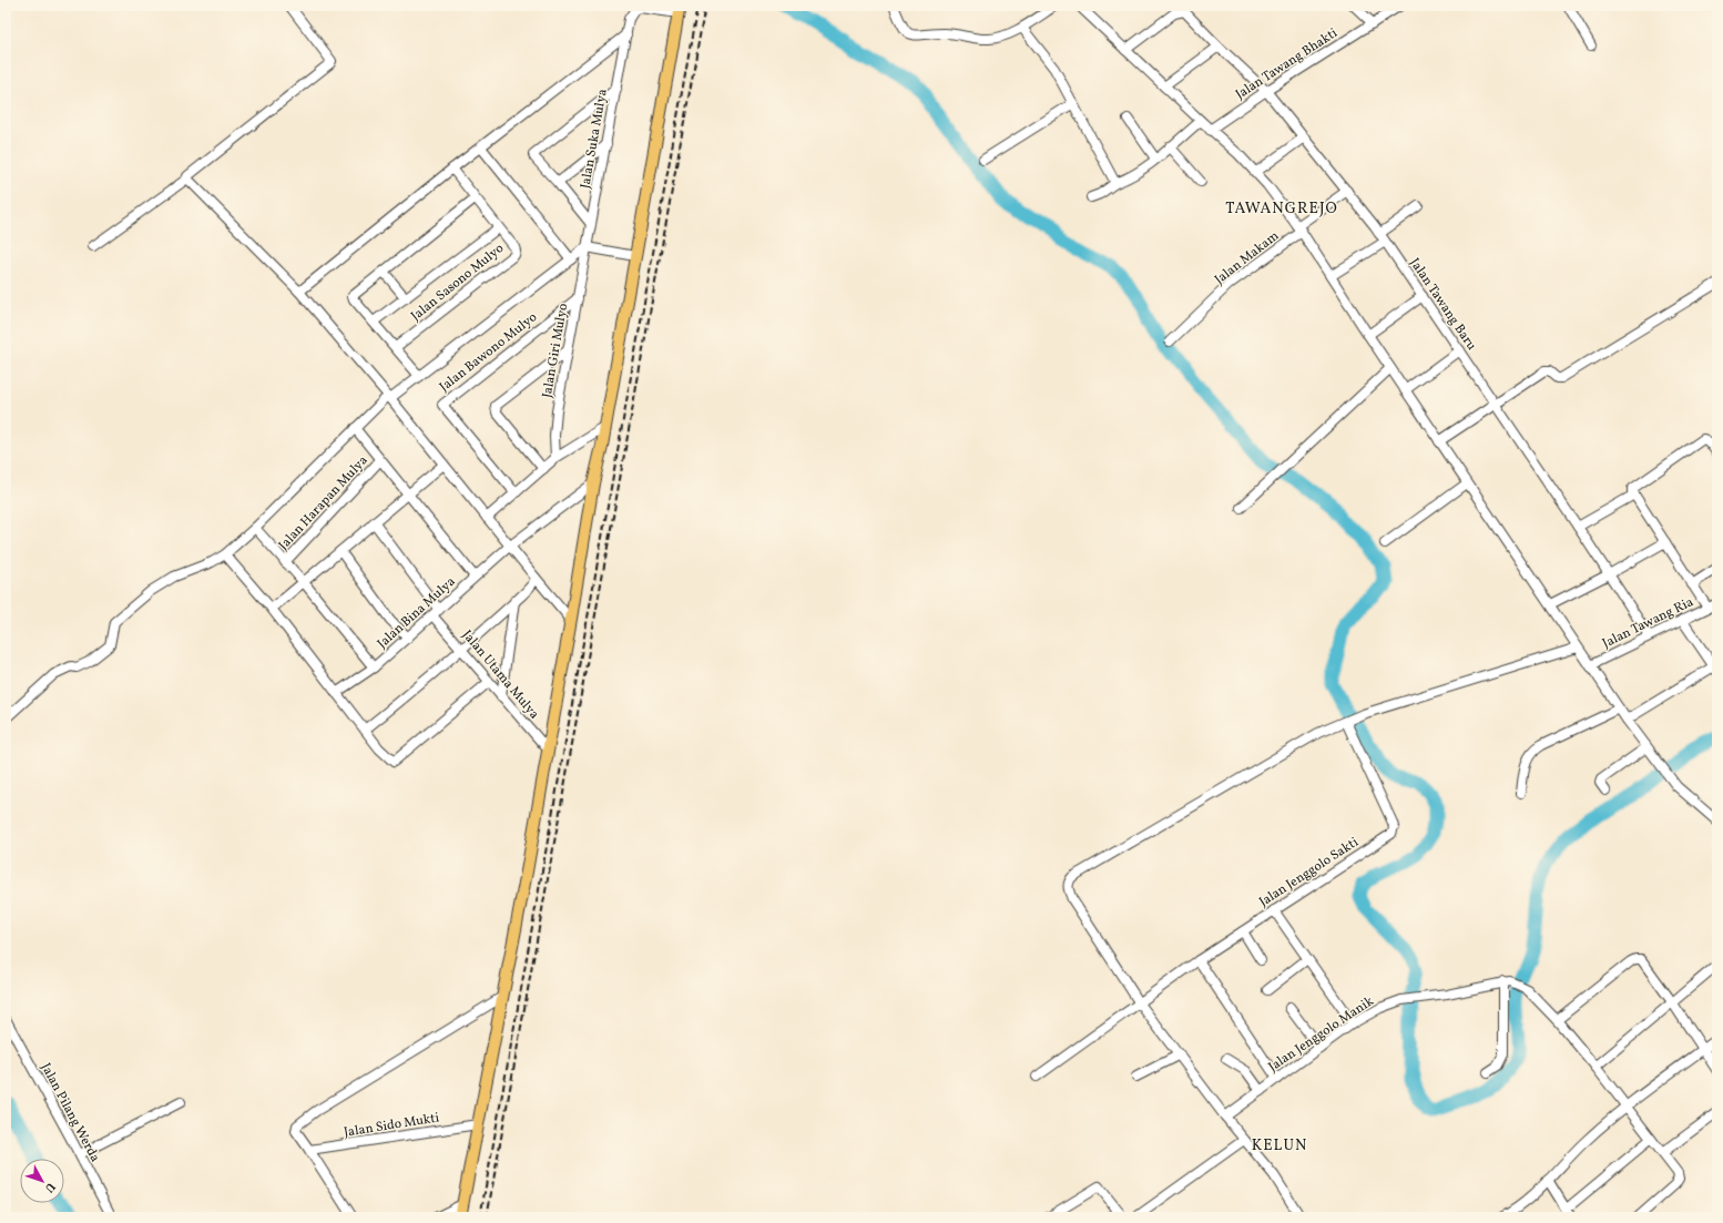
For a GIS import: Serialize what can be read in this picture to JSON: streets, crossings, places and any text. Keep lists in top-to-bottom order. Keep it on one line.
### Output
{"streets":{"street":["Jalan Tawang Bhakti","Jalan Suka Mulya","Jalan Makam","Jalan Sasono Mulyo","Jalan Tawang Baru","Jalan Giri Mulyo","Jalan Bawono Mulyo","Jalan Harapan Mulya","Jalan Bina Mulya","Jalan Tawang Ria","Jalan Utama Mulya","Jalan Jenggolo Sakti","Jalan Jenggolo Manik","Jalan Pilang Werda","Jalan Sido Mukti"]},"crossings":[["Jalan Tawang Bhakti","Jalan Tawang Baru"],["Jalan Suka Mulya","Jalan Giri Mulyo"],["Jalan Makam","Jalan Tawang Baru"],["Jalan Tawang Baru","Jalan Tawang Ria"],["Jalan Giri Mulyo","Jalan Bawono Mulyo"],["Jalan Bina Mulya","Jalan Utama Mulya"]],"districts":["TAWANGREJO","KELUN"],"north":"bottom right"}
